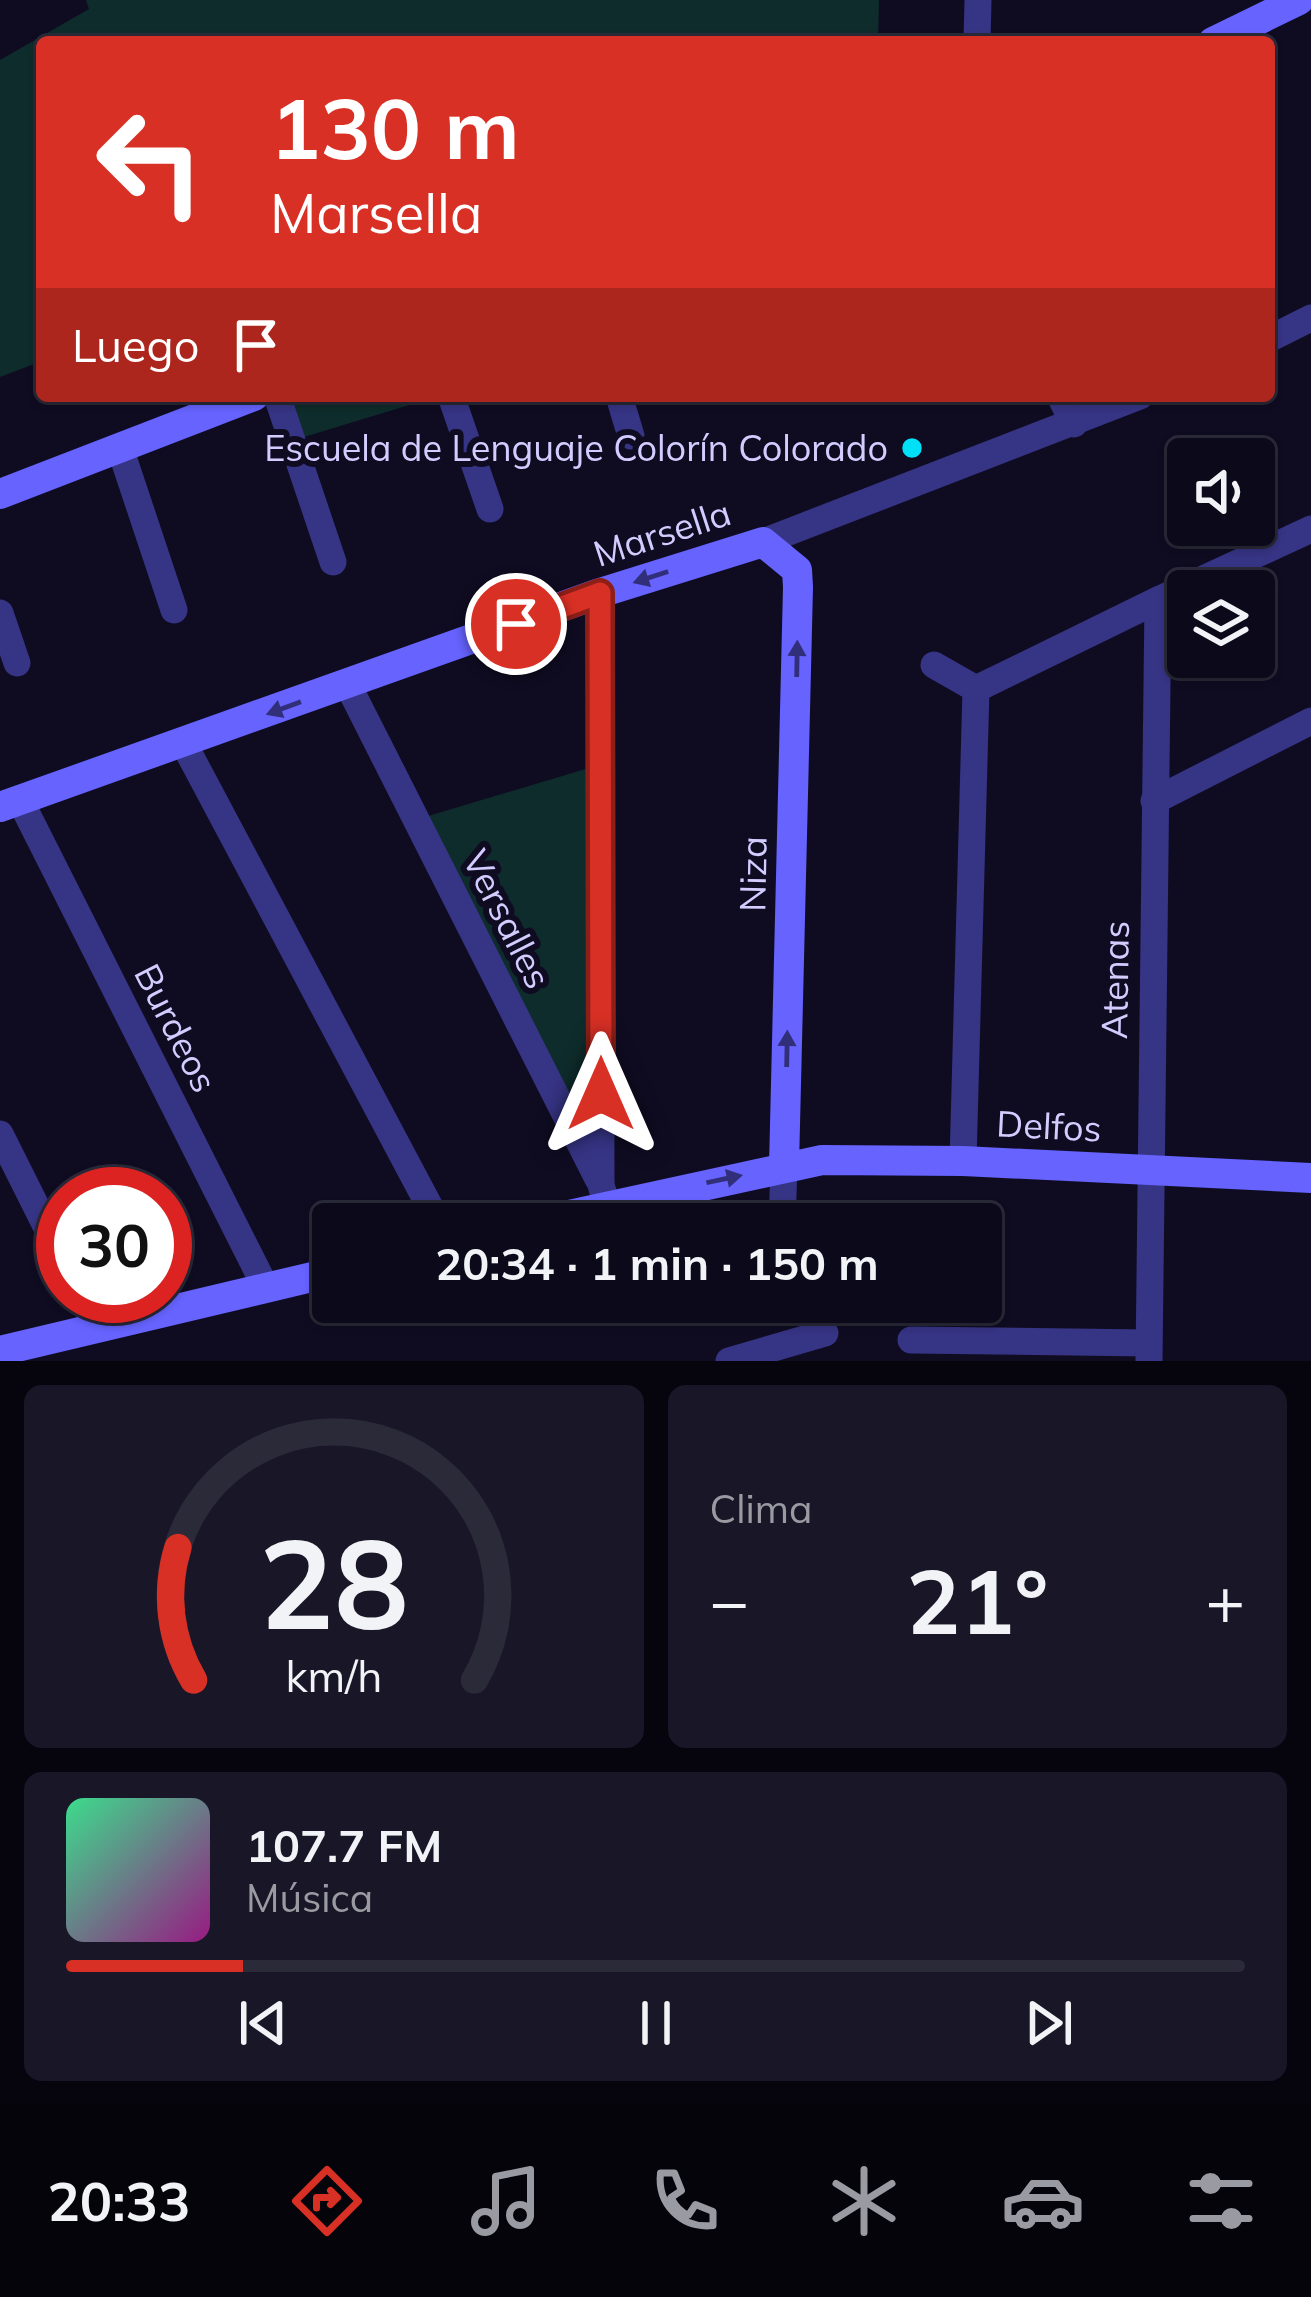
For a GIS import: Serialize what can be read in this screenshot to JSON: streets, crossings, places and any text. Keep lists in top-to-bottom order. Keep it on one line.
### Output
{"streets":{"street":["Marsella","Niza","Versalles","Atenas","Burdeos","Delfos"]},"crossings":[["Marsella","Niza"],["Marsella","Versalles"],["Marsella","Burdeos"],["Niza","Delfos"],["Versalles","Delfos"],["Atenas","Delfos"]],"places":["Escuela de Lenguaje Colorín Colorado"],"page":{"turn":["130 m","Marsella"],"then":"Luego","limit":"30","trip":"20:34 · 1 min · 150 m","tile":"Clima","heat":["−","21°","+"],"song":["107.7 FM","Música"],"tabs":"20:33","gauge":["28","km/h"]}}
